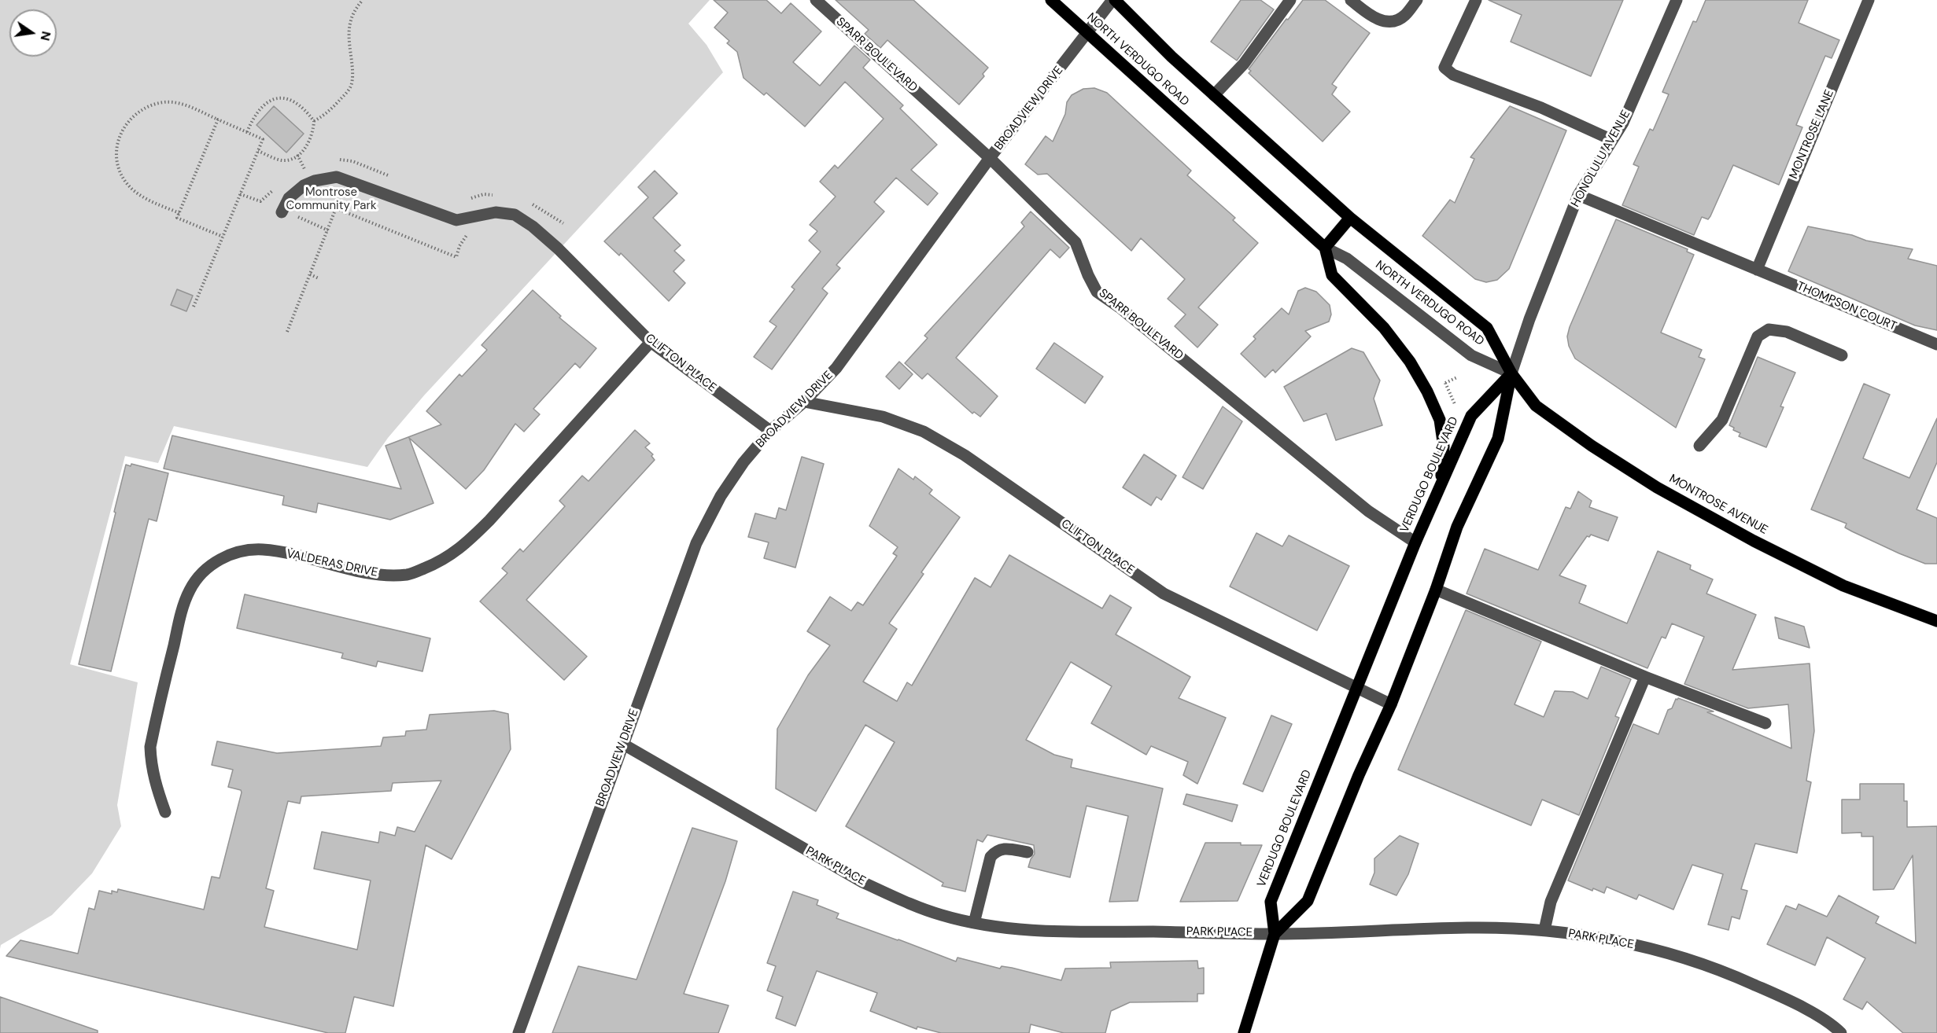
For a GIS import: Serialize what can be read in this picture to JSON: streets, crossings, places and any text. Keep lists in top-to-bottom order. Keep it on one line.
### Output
{"streets":{"main road":["NORTH VERDUGO ROAD","VERDUGO BOULEVARD","MONTROSE AVENUE"],"street":["SPARR BOULEVARD","BROADVIEW DRIVE","MONTROSE LANE","HONOLULU AVENUE","THOMPSON COURT","CLIFTON PLACE","VALDERAS DRIVE","PARK PLACE"]},"crossings":[["SPARR BOULEVARD","BROADVIEW DRIVE"],["SPARR BOULEVARD","VERDUGO BOULEVARD"],["NORTH VERDUGO ROAD","BROADVIEW DRIVE"],["NORTH VERDUGO ROAD","HONOLULU AVENUE"],["NORTH VERDUGO ROAD","VERDUGO BOULEVARD"],["NORTH VERDUGO ROAD","MONTROSE AVENUE"],["BROADVIEW DRIVE","CLIFTON PLACE"],["BROADVIEW DRIVE","PARK PLACE"],["MONTROSE LANE","THOMPSON COURT"],["HONOLULU AVENUE","THOMPSON COURT"],["HONOLULU AVENUE","VERDUGO BOULEVARD"],["HONOLULU AVENUE","MONTROSE AVENUE"],["CLIFTON PLACE","VERDUGO BOULEVARD"],["CLIFTON PLACE","VALDERAS DRIVE"],["VERDUGO BOULEVARD","MONTROSE AVENUE"],["VERDUGO BOULEVARD","PARK PLACE"]],"parks":["Montrose Community Park"],"north":"right"}
